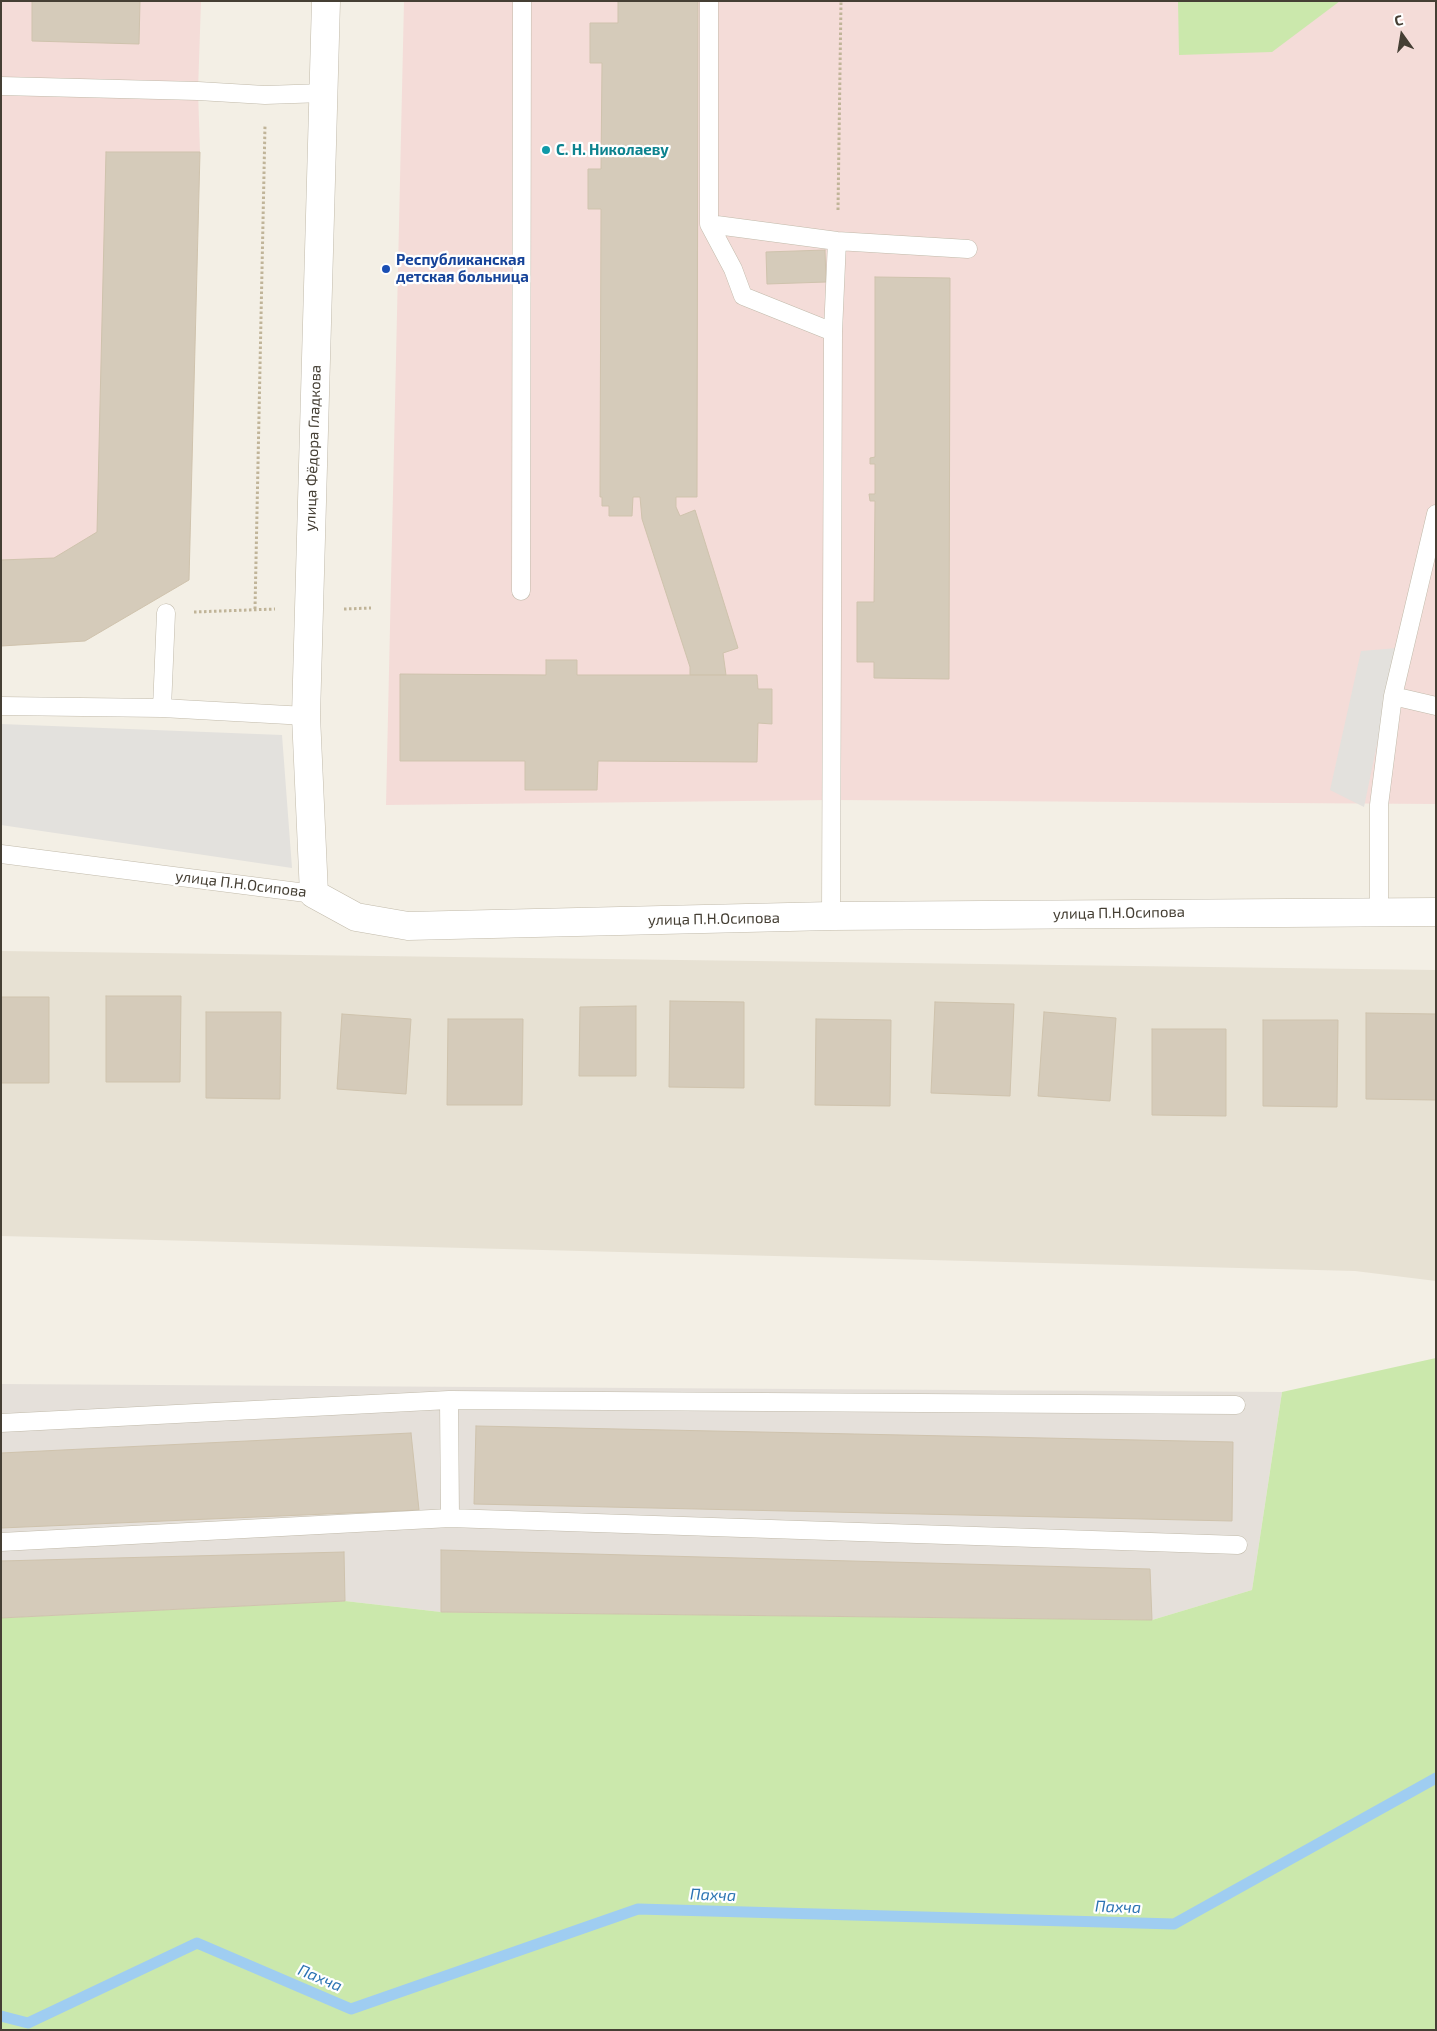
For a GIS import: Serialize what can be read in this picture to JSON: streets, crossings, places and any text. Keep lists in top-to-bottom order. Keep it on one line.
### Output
{"streets":{"street":["улица Фёдора Гладкова","улица П.Н.Осипова"]},"crossings":[["улица Фёдора Гладкова","улица П.Н.Осипова"]],"water":["Пахча"],"places":["С. Н. Николаеву","Республиканская детская больница"],"north":"top"}
